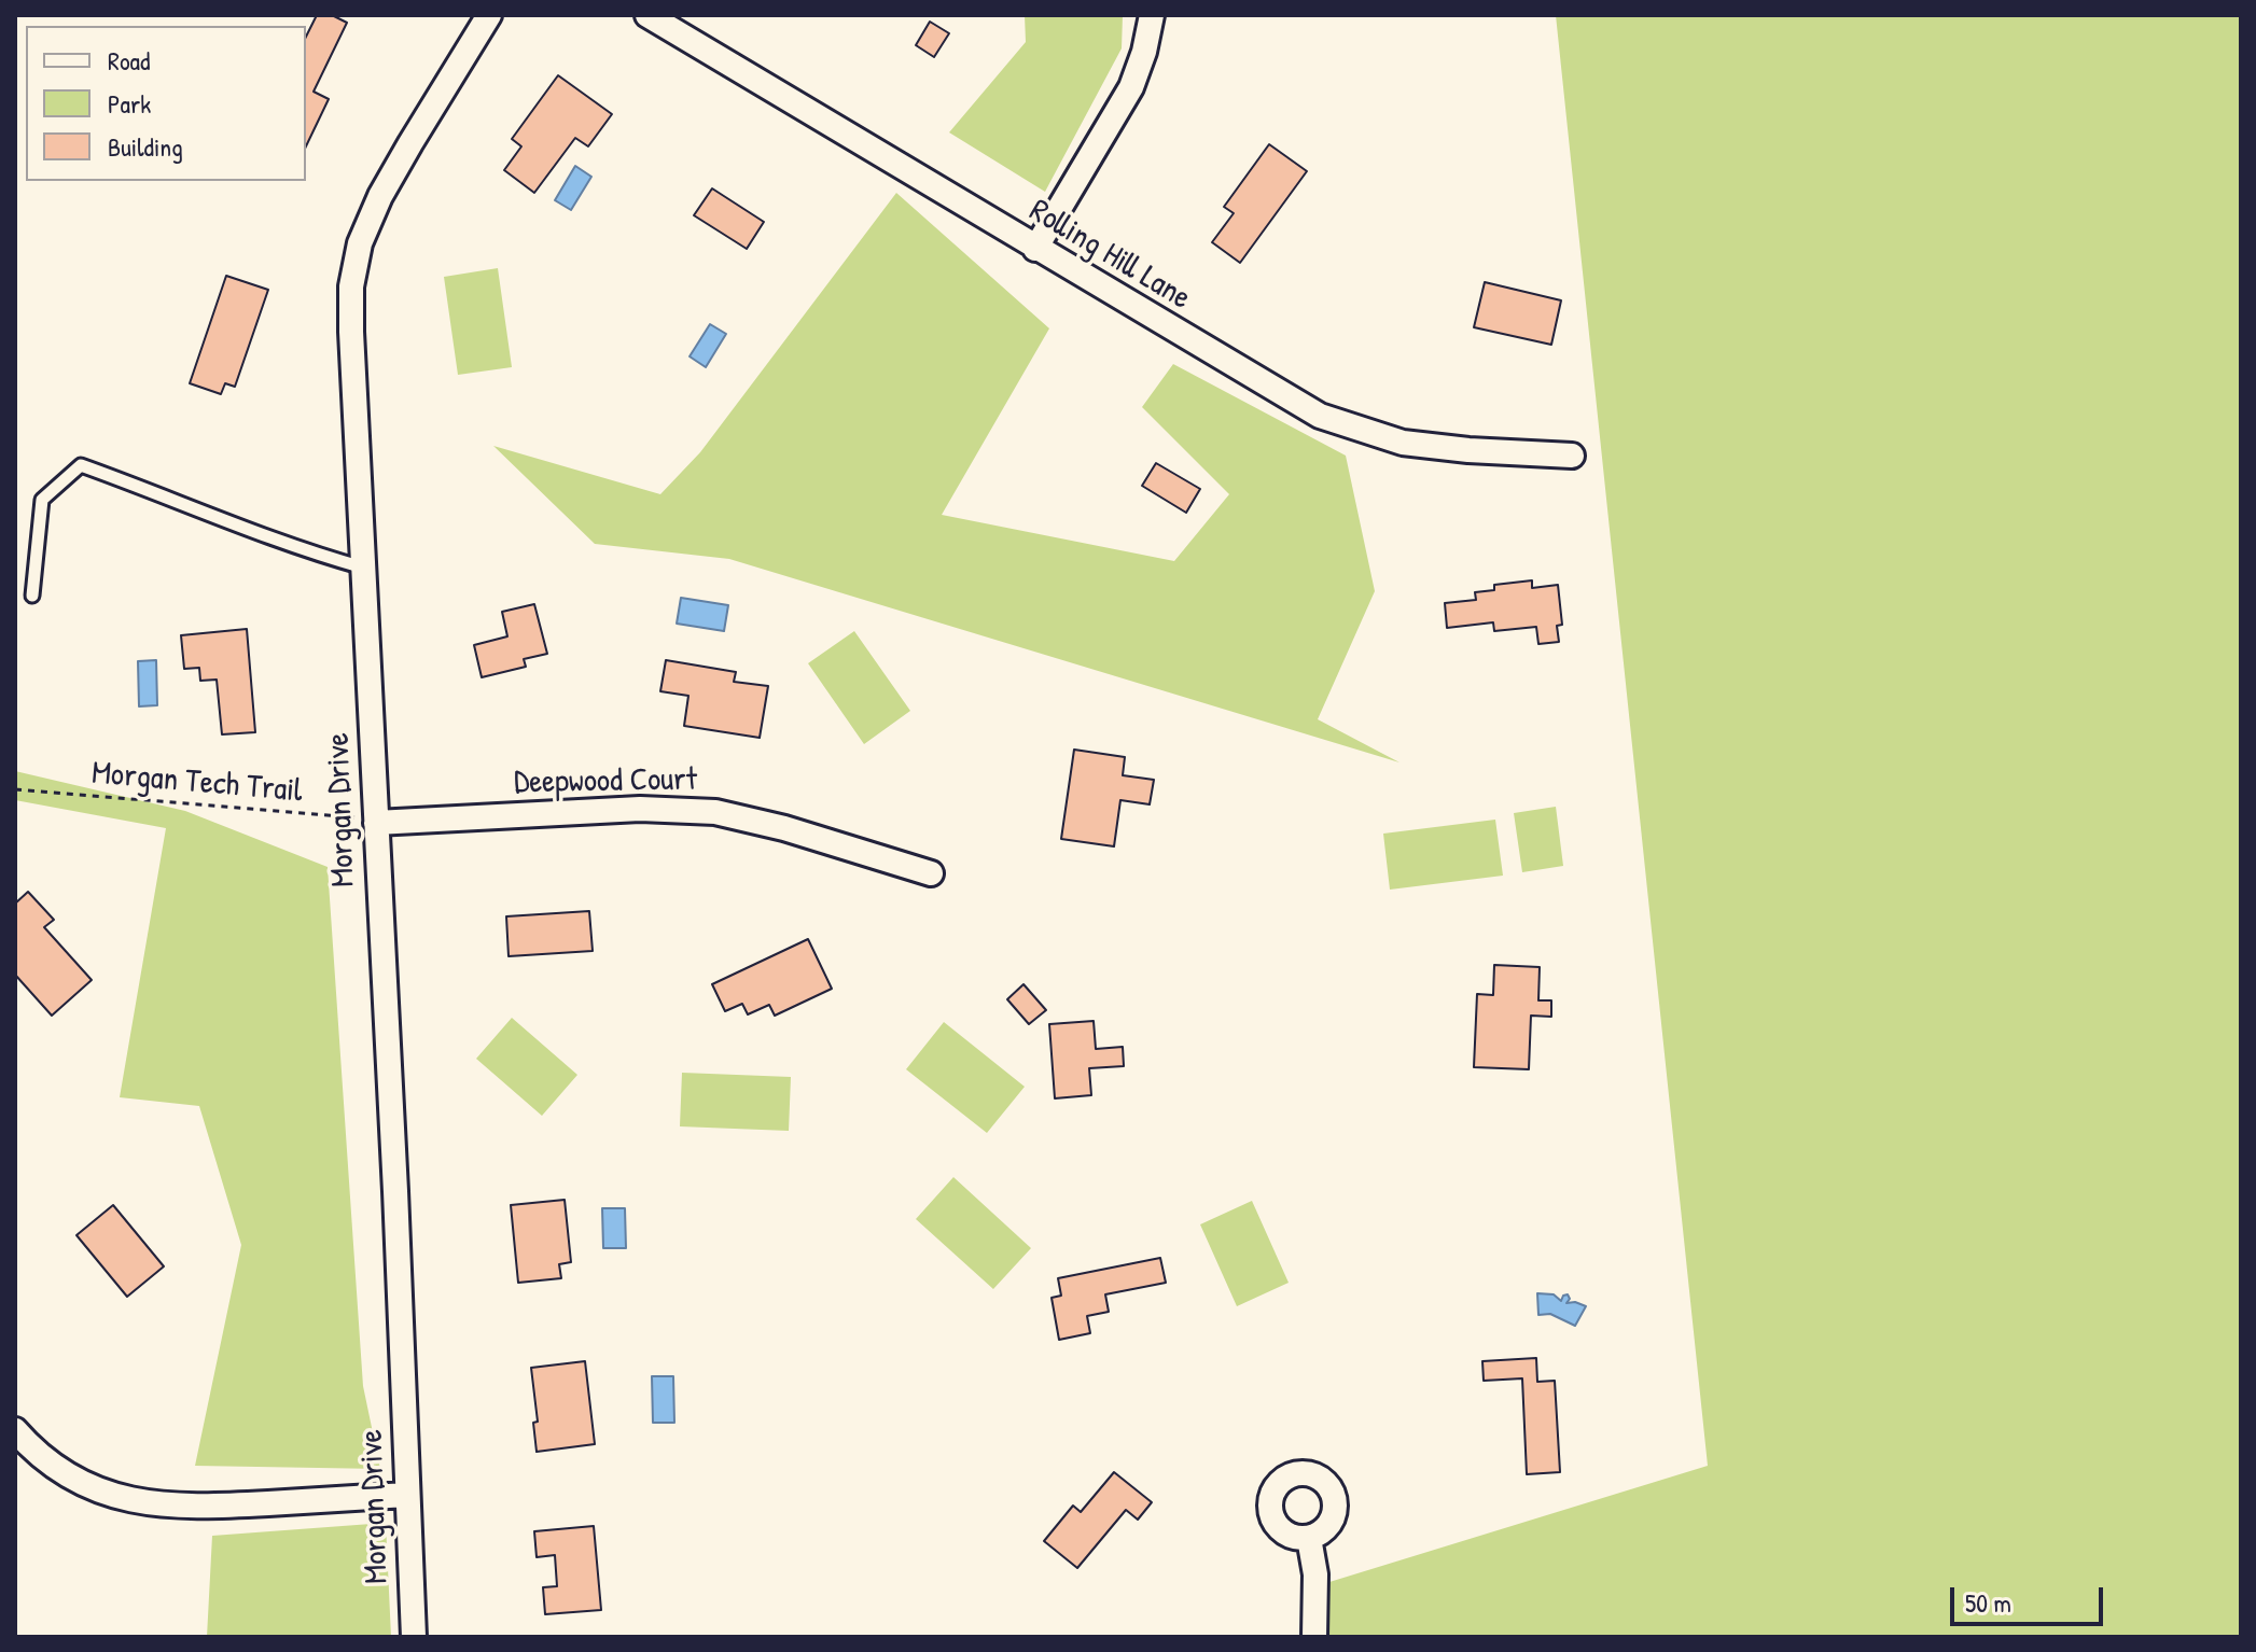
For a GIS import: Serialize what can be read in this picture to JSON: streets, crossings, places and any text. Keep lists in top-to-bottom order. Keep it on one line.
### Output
{"streets":{"street":["Rolling Hill Lane","Deepwood Court","Morgan Drive"],"path":["Morgan Tech Trail"]},"crossings":[["Deepwood Court","Morgan Tech Trail"],["Deepwood Court","Morgan Drive"],["Morgan Tech Trail","Morgan Drive"]],"legend":["Road","Park","Building"],"scale_bar":"50 m"}
